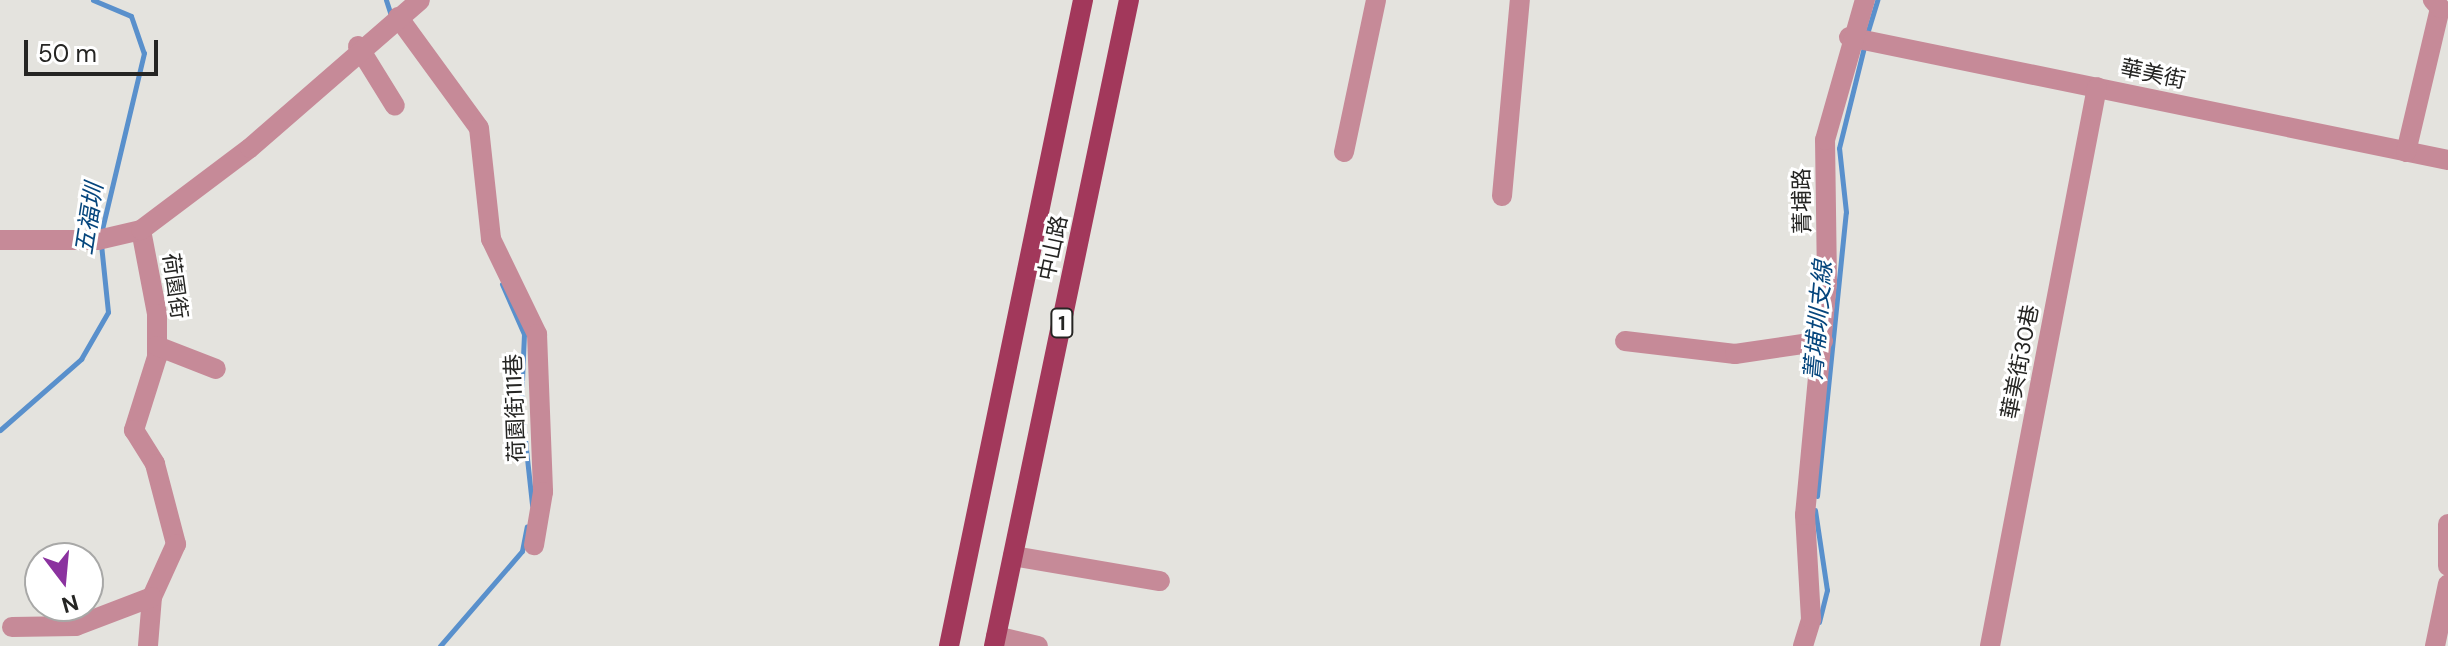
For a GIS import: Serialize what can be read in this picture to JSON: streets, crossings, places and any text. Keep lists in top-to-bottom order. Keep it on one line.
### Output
{"streets":{"main road":["中山路","1"],"street":["華美街","菁埔路","荷園街","華美街30巷","荷園街111巷"]},"crossings":[["華美街","菁埔路"],["華美街","華美街30巷"],["荷園街","荷園街111巷"]],"water":["五福圳","菁埔圳支線"],"scale_bar":"50 m","north":"bottom"}
